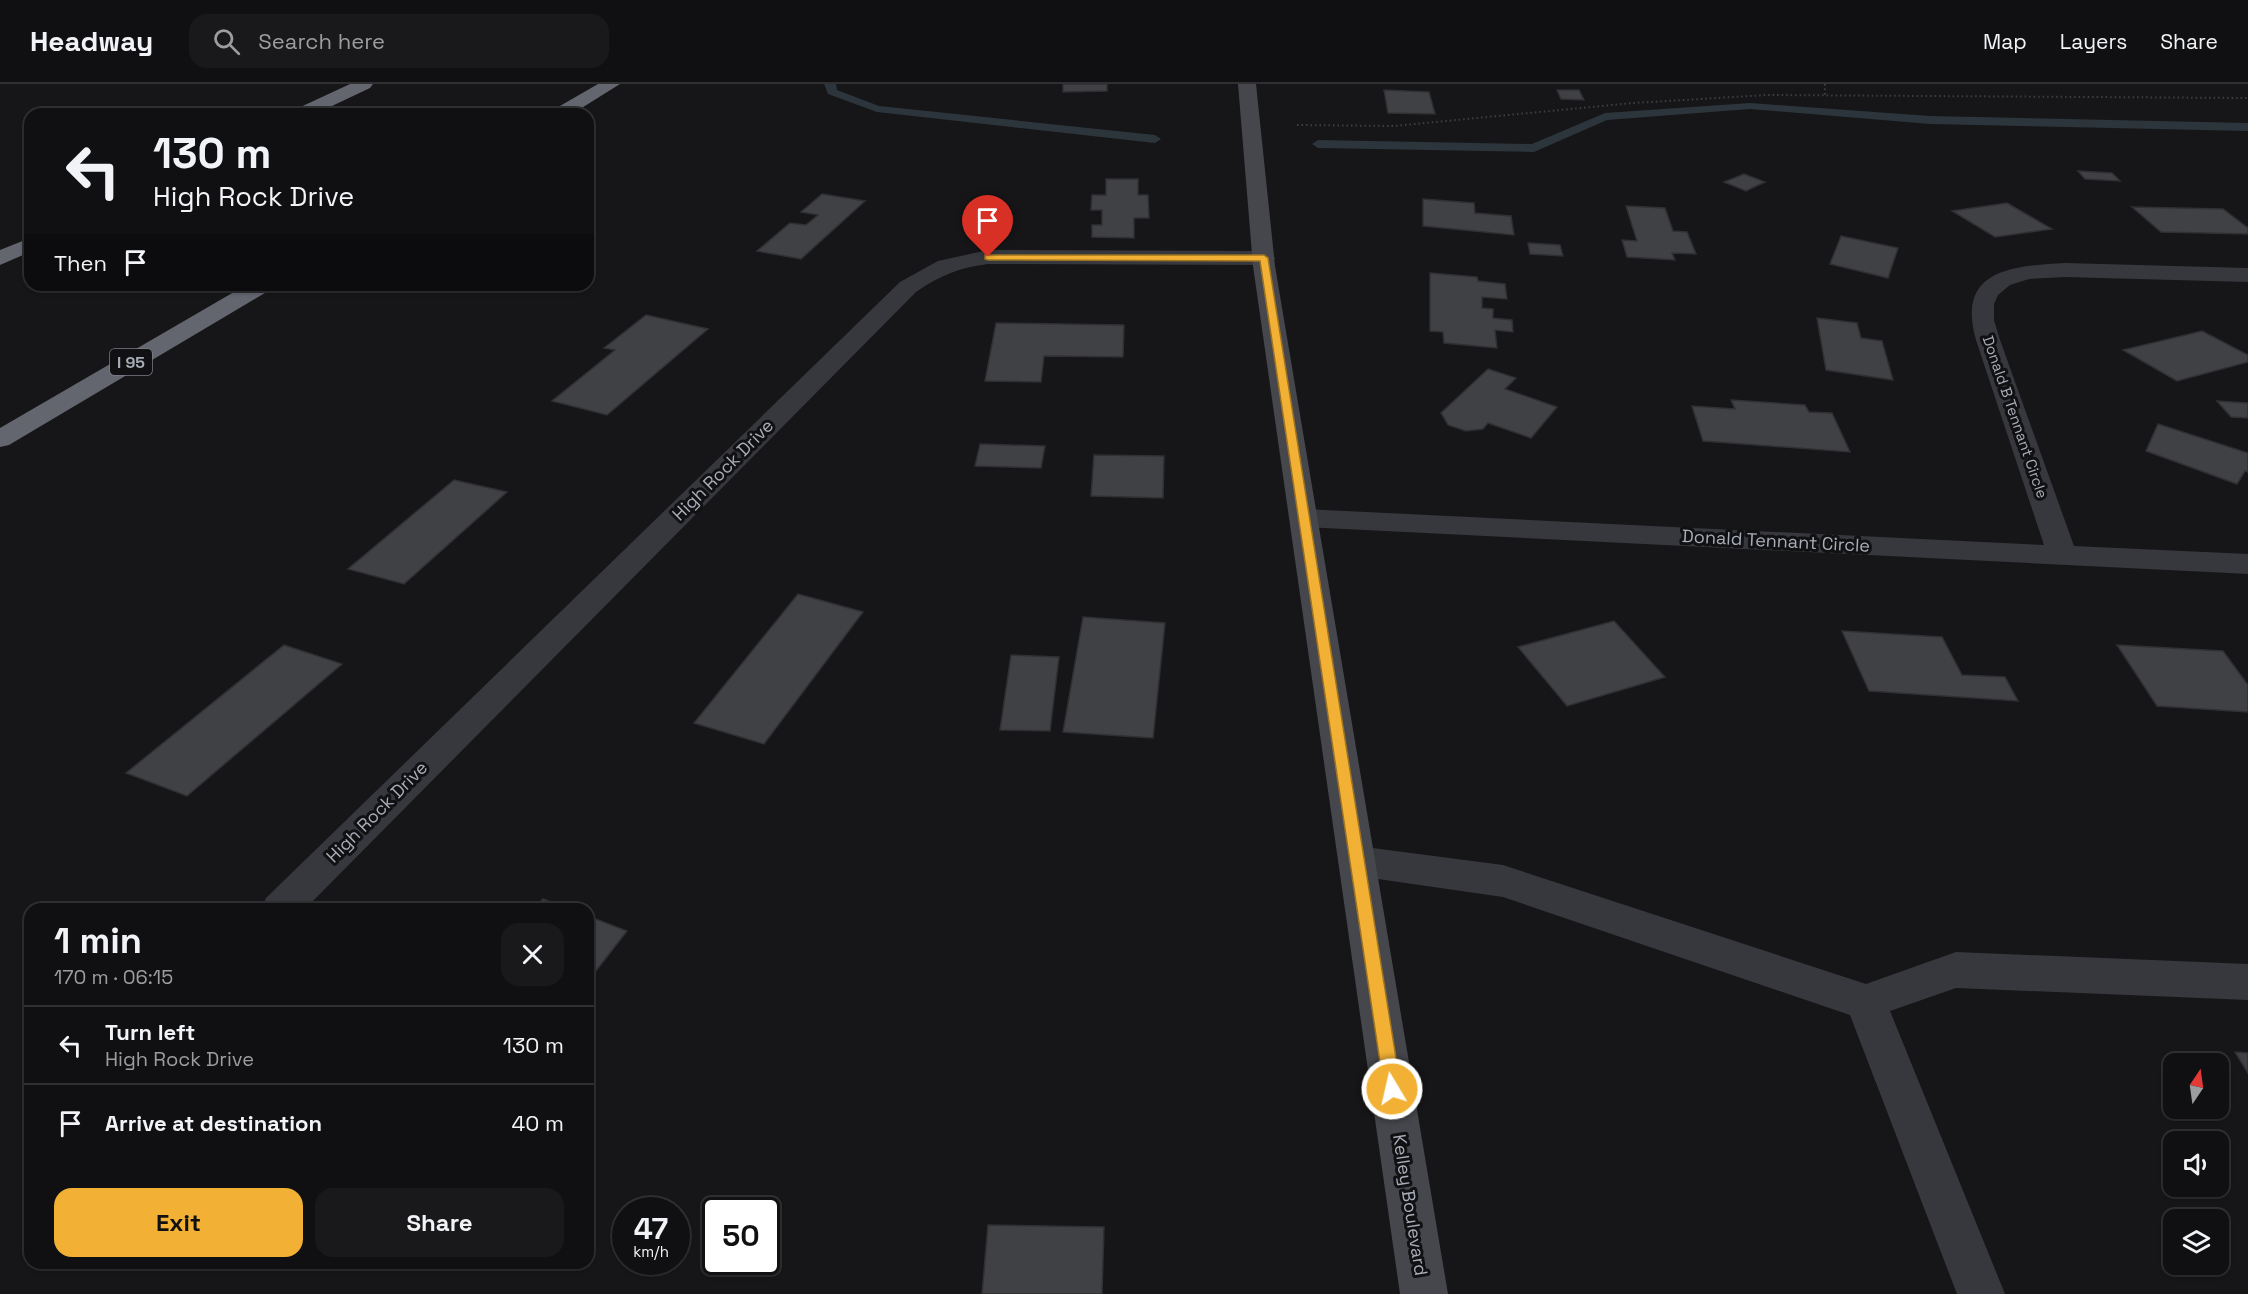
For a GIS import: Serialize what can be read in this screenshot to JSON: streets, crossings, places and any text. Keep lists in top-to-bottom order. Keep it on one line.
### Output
{"streets":{"highway":["I 95"],"main road":["Kelley Boulevard"],"street":["Donald B Tennant Circle","High Rock Drive","Donald Tennant Circle"]},"crossings":[["Donald B Tennant Circle","Donald Tennant Circle"],["High Rock Drive","Kelley Boulevard"],["Donald Tennant Circle","Kelley Boulevard"]],"north":"top","page":{"header":"Headway","search":"Search here","nav":["Map","Layers","Share"],"turn":["130 m","High Rock Drive"],"then":"Then","heading":["1 min","170 m · 06:15"],"list":[{"name":"Turn left","note":"High Rock Drive","value":"130 m"},{"name":"Arrive at destination","value":"40 m"}],"buttons":["Exit","Share"],"speed":"47 km/h","limit":"50"}}
